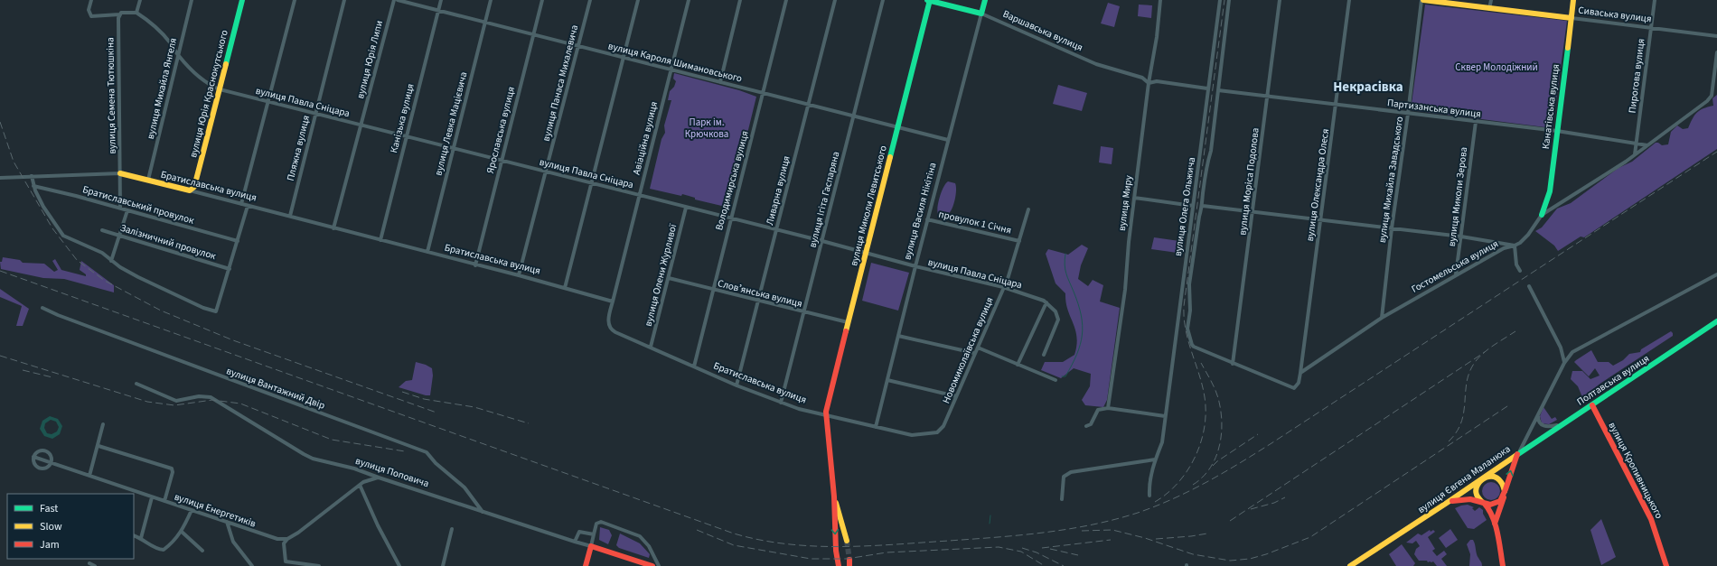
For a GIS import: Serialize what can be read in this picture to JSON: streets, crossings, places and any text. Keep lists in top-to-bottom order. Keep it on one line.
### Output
{"streets":{"main road":["Сиваська вулиця","Варшавська вулиця","вулиця Юрія Краснокутського","Канатівська вулиця","Братиславська вулиця","вулиця Миколи Левитського","вулиця Василя Нікітіна","Полтавська вулиця","вулиця Кропивницького","вулиця Поповича","вулиця Євгена Маланюка"],"street":["вулиця Юрія Липи","вулиця Кароля Шимановського","Пирогова вулиця","вулиця Панаса Михалевича","вулиця Михайла Янгеля","вулиця Семена Тютюшкіна","вулиця Павла Сніцара","Партизанська вулиця","Канізька вулиця","вулиця Левка Мацієвича","Ярославська вулиця","Авіаційна вулиця","Пляжна вулиця","вулиця Михайла Завадського","Володимирська вулиця","вулиця Моріса Подолова","вулиця Олександра Олеся","Ливарна вулиця","вулиця Миколи Зерова","вулиця Ігіта Гаспаряна","вулиця Миру","Братиславський провулок","вулиця Олега Ольжича","провулок 1 Січня","Залізничний провулок","Гостомельська вулиця","вулиця Олени Журливої","Словʼянська вулиця","Новомиколаївська вулиця","вулиця Вантажний Двір","вулиця Енергетиків"]},"crossings":[["Сиваська вулиця","Пирогова вулиця"],["Сиваська вулиця","Канатівська вулиця"],["Сиваська вулиця","вулиця Михайла Завадського"],["Варшавська вулиця","вулиця Миру"],["Варшавська вулиця","вулиця Миколи Левитського"],["Варшавська вулиця","вулиця Василя Нікітіна"],["вулиця Юрія Липи","вулиця Павла Сніцара"],["вулиця Юрія Липи","Братиславська вулиця"],["вулиця Кароля Шимановського","вулиця Панаса Михалевича"],["вулиця Кароля Шимановського","Канізька вулиця"],["вулиця Кароля Шимановського","вулиця Левка Мацієвича"],["вулиця Кароля Шимановського","Ярославська вулиця"],["вулиця Кароля Шимановського","Авіаційна вулиця"],["вулиця Кароля Шимановського","Володимирська вулиця"],["вулиця Кароля Шимановського","Ливарна вулиця"],["вулиця Кароля Шимановського","вулиця Ігіта Гаспаряна"],["вулиця Кароля Шимановського","вулиця Миколи Левитського"],["вулиця Кароля Шимановського","вулиця Василя Нікітіна"],["Пирогова вулиця","Партизанська вулиця"],["Пирогова вулиця","Гостомельська вулиця"],["вулиця Панаса Михалевича","вулиця Павла Сніцара"],["вулиця Панаса Михалевича","Братиславська вулиця"],["вулиця Михайла Янгеля","вулиця Павла Сніцара"],["вулиця Михайла Янгеля","Братиславська вулиця"],["вулиця Юрія Краснокутського","вулиця Павла Сніцара"],["вулиця Юрія Краснокутського","Братиславська вулиця"],["вулиця Семена Тютюшкіна","Братиславська вулиця"],["вулиця Семена Тютюшкіна","Братиславський провулок"],["вулиця Павла Сніцара","Канізька вулиця"],["вулиця Павла Сніцара","вулиця Левка Мацієвича"],["вулиця Павла Сніцара","Ярославська вулиця"],["вулиця Павла Сніцара","Авіаційна вулиця"],["вулиця Павла Сніцара","Пляжна вулиця"],["вулиця Павла Сніцара","Володимирська вулиця"],["вулиця Павла Сніцара","Ливарна вулиця"],["вулиця Павла Сніцара","вулиця Ігіта Гаспаряна"],["вулиця Павла Сніцара","вулиця Миколи Левитського"],["вулиця Павла Сніцара","вулиця Василя Нікітіна"],["вулиця Павла Сніцара","вулиця Олени Журливої"],["вулиця Павла Сніцара","Новомиколаївська вулиця"],["Канатівська вулиця","Партизанська вулиця"],["Канатівська вулиця","Гостомельська вулиця"],["Партизанська вулиця","вулиця Михайла Завадського"],["Партизанська вулиця","вулиця Моріса Подолова"],["Партизанська вулиця","вулиця Олександра Олеся"],["Партизанська вулиця","вулиця Миколи Зерова"],["Партизанська вулиця","вулиця Олега Ольжича"],["Партизанська вулиця","Гостомельська вулиця"],["Канізька вулиця","Братиславська вулиця"],["вулиця Левка Мацієвича","Братиславська вулиця"],["Ярославська вулиця","Братиславська вулиця"],["Авіаційна вулиця","Братиславська вулиця"],["Пляжна вулиця","Братиславська вулиця"],["вулиця Михайла Завадського","Гостомельська вулиця"],["Володимирська вулиця","Братиславська вулиця"],["Володимирська вулиця","Словʼянська вулиця"],["вулиця Моріса Подолова","Гостомельська вулиця"],["вулиця Олександра Олеся","Гостомельська вулиця"],["Братиславська вулиця","Ливарна вулиця"],["Братиславська вулиця","вулиця Ігіта Гаспаряна"],["Братиславська вулиця","вулиця Миколи Левитського"],["Братиславська вулиця","вулиця Василя Нікітіна"],["Братиславська вулиця","вулиця Олени Журливої"],["Братиславська вулиця","Новомиколаївська вулиця"],["Ливарна вулиця","Словʼянська вулиця"],["вулиця Миколи Зерова","Гостомельська вулиця"],["вулиця Ігіта Гаспаряна","Словʼянська вулиця"],["вулиця Миколи Левитського","Словʼянська вулиця"],["вулиця Олега Ольжича","Гостомельська вулиця"],["вулиця Василя Нікітіна","провулок 1 Січня"],["провулок 1 Січня","Новомиколаївська вулиця"],["вулиця Олени Журливої","Словʼянська вулиця"],["Полтавська вулиця","вулиця Кропивницького"],["Полтавська вулиця","вулиця Євгена Маланюка"],["вулиця Вантажний Двір","вулиця Поповича"]],"districts":["Некрасівка"],"parks":["Сквер Молодіжний","Парк ім. Крючкова"],"legend":["Fast","Slow","Jam"]}
